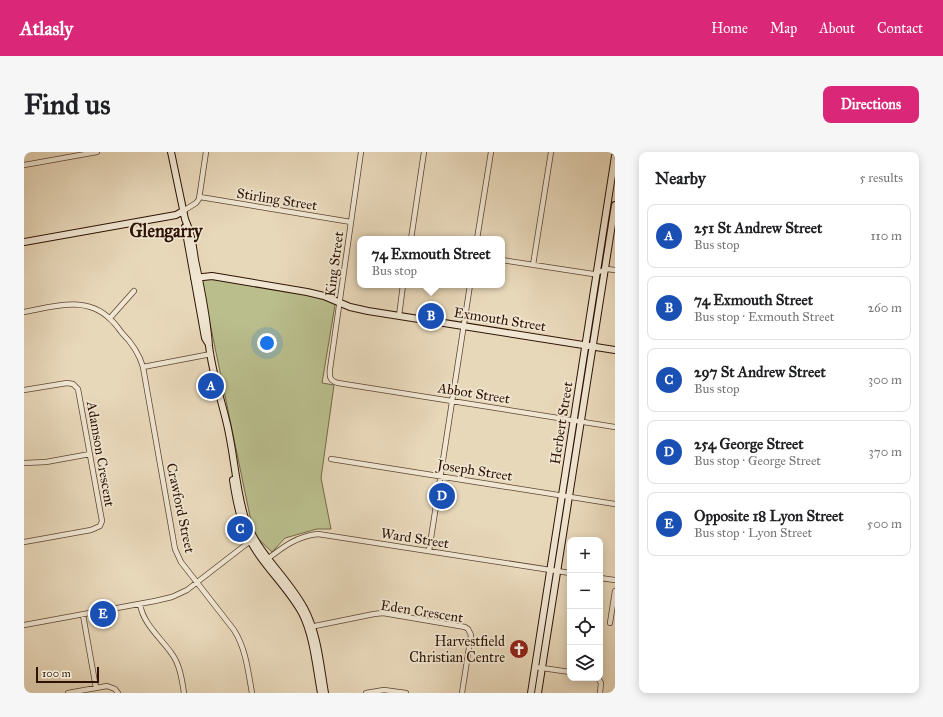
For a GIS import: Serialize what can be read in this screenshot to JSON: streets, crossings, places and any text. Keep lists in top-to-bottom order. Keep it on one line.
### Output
{"streets":{"street":["Stirling Street","King Street","Exmouth Street","Abbot Street","Herbert Street","Adamson Crescent","Joseph Street","Crawford Street","Ward Street","Eden Crescent"]},"crossings":[["Stirling Street","King Street"],["King Street","Exmouth Street"],["King Street","Abbot Street"],["Exmouth Street","Herbert Street"],["Abbot Street","Herbert Street"],["Herbert Street","Joseph Street"],["Herbert Street","Ward Street"]],"districts":["Glengarry"],"places":{"church":["Harvestfield Christian Centre"]},"scale_bar":"100 m","page":{"header":"Atlasly","nav":["Home","Map","About","Contact"],"buttons":"Directions","title":"Find us","heading":["Nearby","5 results"],"list":[{"mark":"A","name":"251 St Andrew Street","note":"Bus stop","value":"110 m"},{"mark":"B","name":"74 Exmouth Street","note":"Bus stop · Exmouth Street","value":"260 m"},{"mark":"C","name":"297 St Andrew Street","note":"Bus stop","value":"300 m"},{"mark":"D","name":"254 George Street","note":"Bus stop · George Street","value":"370 m"},{"mark":"E","name":"Opposite 18 Lyon Street","note":"Bus stop · Lyon Street","value":"500 m"}],"popup":["74 Exmouth Street","Bus stop"],"pins":["B","A","D","C","E"],"map_buttons":["+","−"],"scale":"100 m"}}
